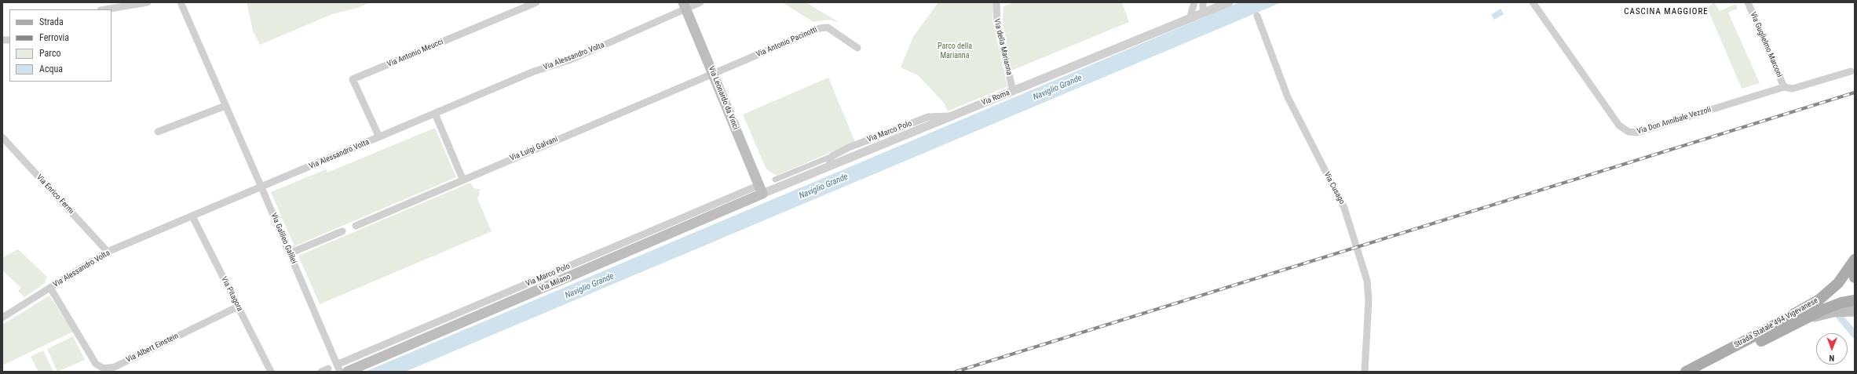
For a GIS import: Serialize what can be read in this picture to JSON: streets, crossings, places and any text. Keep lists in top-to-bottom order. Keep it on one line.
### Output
{"streets":{"main road":["Via Leonardo da Vinci","Via Milano","Strada Statale 494 Vigevanese"],"street":["Via Antonio Pacinotti","Via Guglielmo Marconi","Via della Marianna","Via Antonio Meucci","Via Alessandro Volta","Via Roma","Via Don Annibale Vezzoli","Via Marco Polo","Via Luigi Galvani","Via Cusago","Via Enrico Fermi","Via Galileo Galilei","Via Pitagora","Via Albert Einstein"]},"crossings":[["Via Antonio Pacinotti","Via Leonardo da Vinci"],["Via Antonio Pacinotti","Via Luigi Galvani"],["Via Guglielmo Marconi","Via Don Annibale Vezzoli"],["Via della Marianna","Via Roma"],["Via Antonio Meucci","Via Alessandro Volta"],["Via Alessandro Volta","Via Leonardo da Vinci"],["Via Alessandro Volta","Via Enrico Fermi"],["Via Alessandro Volta","Via Galileo Galilei"],["Via Alessandro Volta","Via Pitagora"],["Via Alessandro Volta","Via Albert Einstein"],["Via Leonardo da Vinci","Via Roma"],["Via Leonardo da Vinci","Via Marco Polo"],["Via Leonardo da Vinci","Via Luigi Galvani"],["Via Leonardo da Vinci","Via Milano"],["Via Roma","Via Marco Polo"],["Via Roma","Via Milano"],["Via Marco Polo","Via Galileo Galilei"],["Via Marco Polo","Via Milano"],["Via Pitagora","Via Albert Einstein"]],"districts":["CASCINA MAGGIORE"],"water":["Naviglio Grande"],"parks":["Parco della Marianna"],"legend":["Strada","Ferrovia","Parco","Acqua"],"north":"bottom"}
